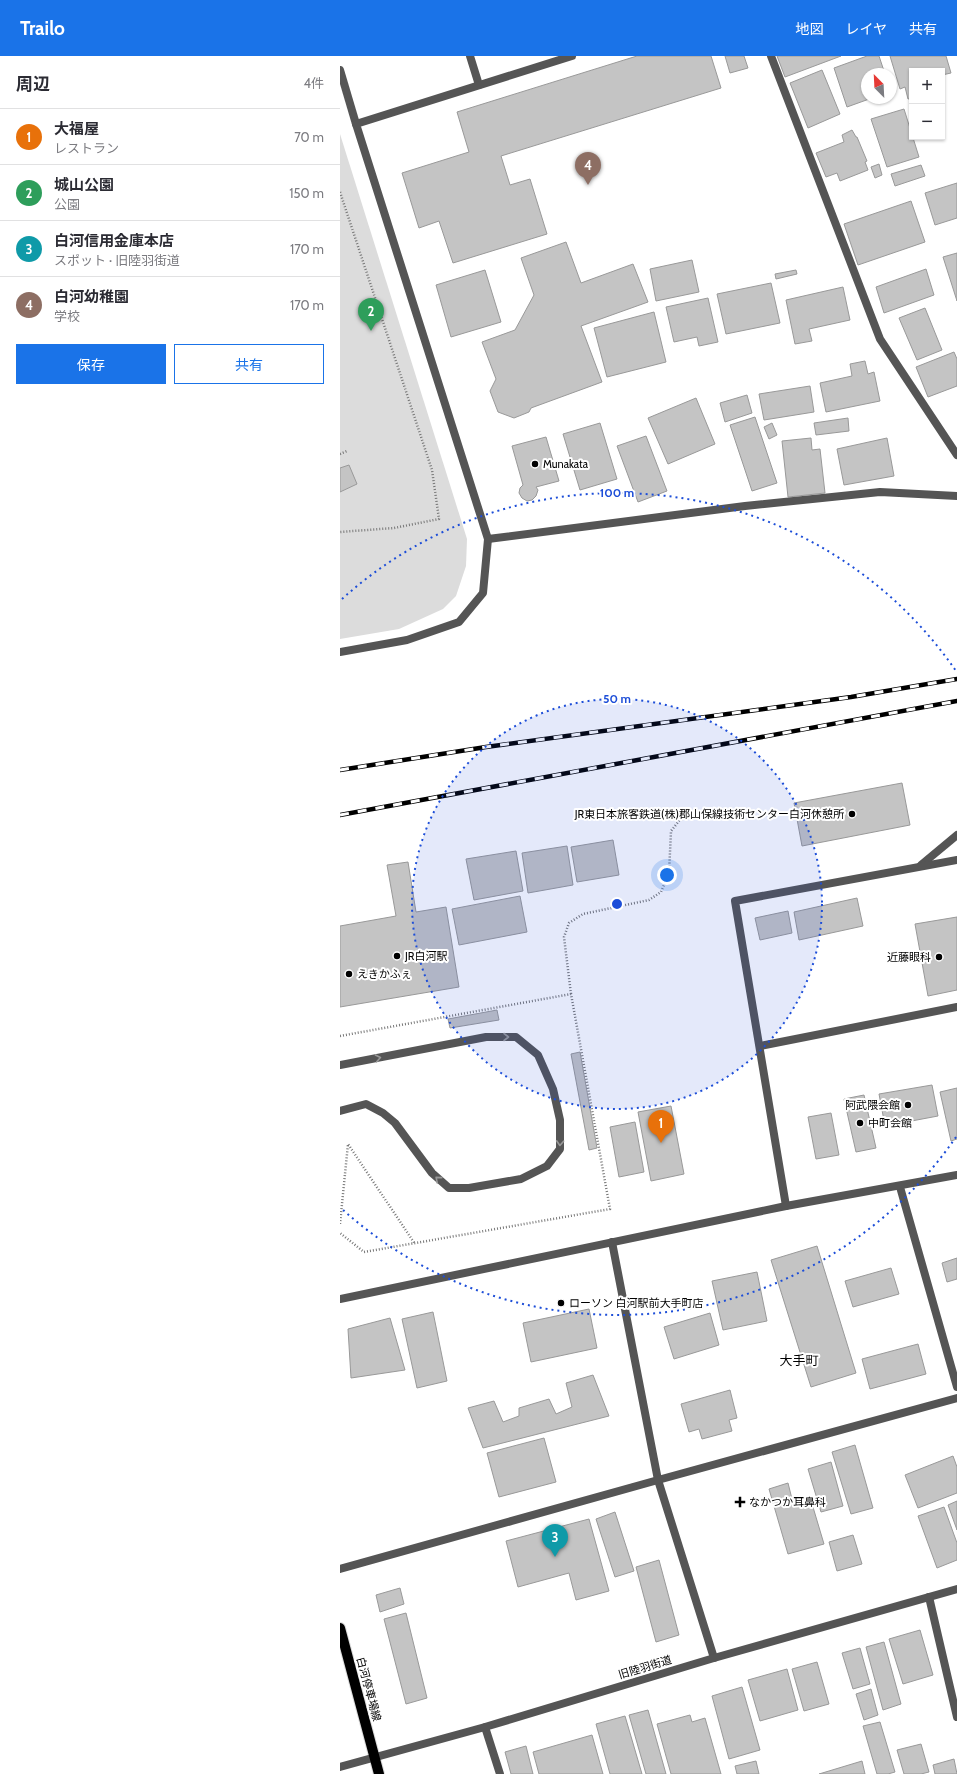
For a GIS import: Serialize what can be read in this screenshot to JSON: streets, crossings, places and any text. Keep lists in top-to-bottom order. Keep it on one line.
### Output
{"streets":{"main road":["白河停車場線"],"street":["旧陸羽街道"]},"crossings":[["旧陸羽街道","白河停車場線"]],"districts":["大手町"],"places":{"other":["Munakata","JR東日本旅客鉄道(株)郡山保線技術センター白河休憩所","JR白河駅","近藤眼科","えきかふぇ","阿武隈会館","中町会館","ローソン 白河駅前大手町店"],"health":["なかつか耳鼻科"]},"north":"top left","page":{"header":"Trailo","nav":["地図","レイヤ","共有"],"heading":["周辺","4件"],"map_buttons":["+","−"],"list":[{"mark":"1","name":"大福屋","note":"レストラン","value":"70 m"},{"mark":"2","name":"城山公園","note":"公園","value":"150 m"},{"mark":"3","name":"白河信用金庫本店","note":"スポット · 旧陸羽街道","value":"170 m"},{"mark":"4","name":"白河幼稚園","note":"学校","value":"170 m"}],"pins":["4","2","1","3"],"buttons":["保存","共有"]},"rings":["100 m","50 m"]}
